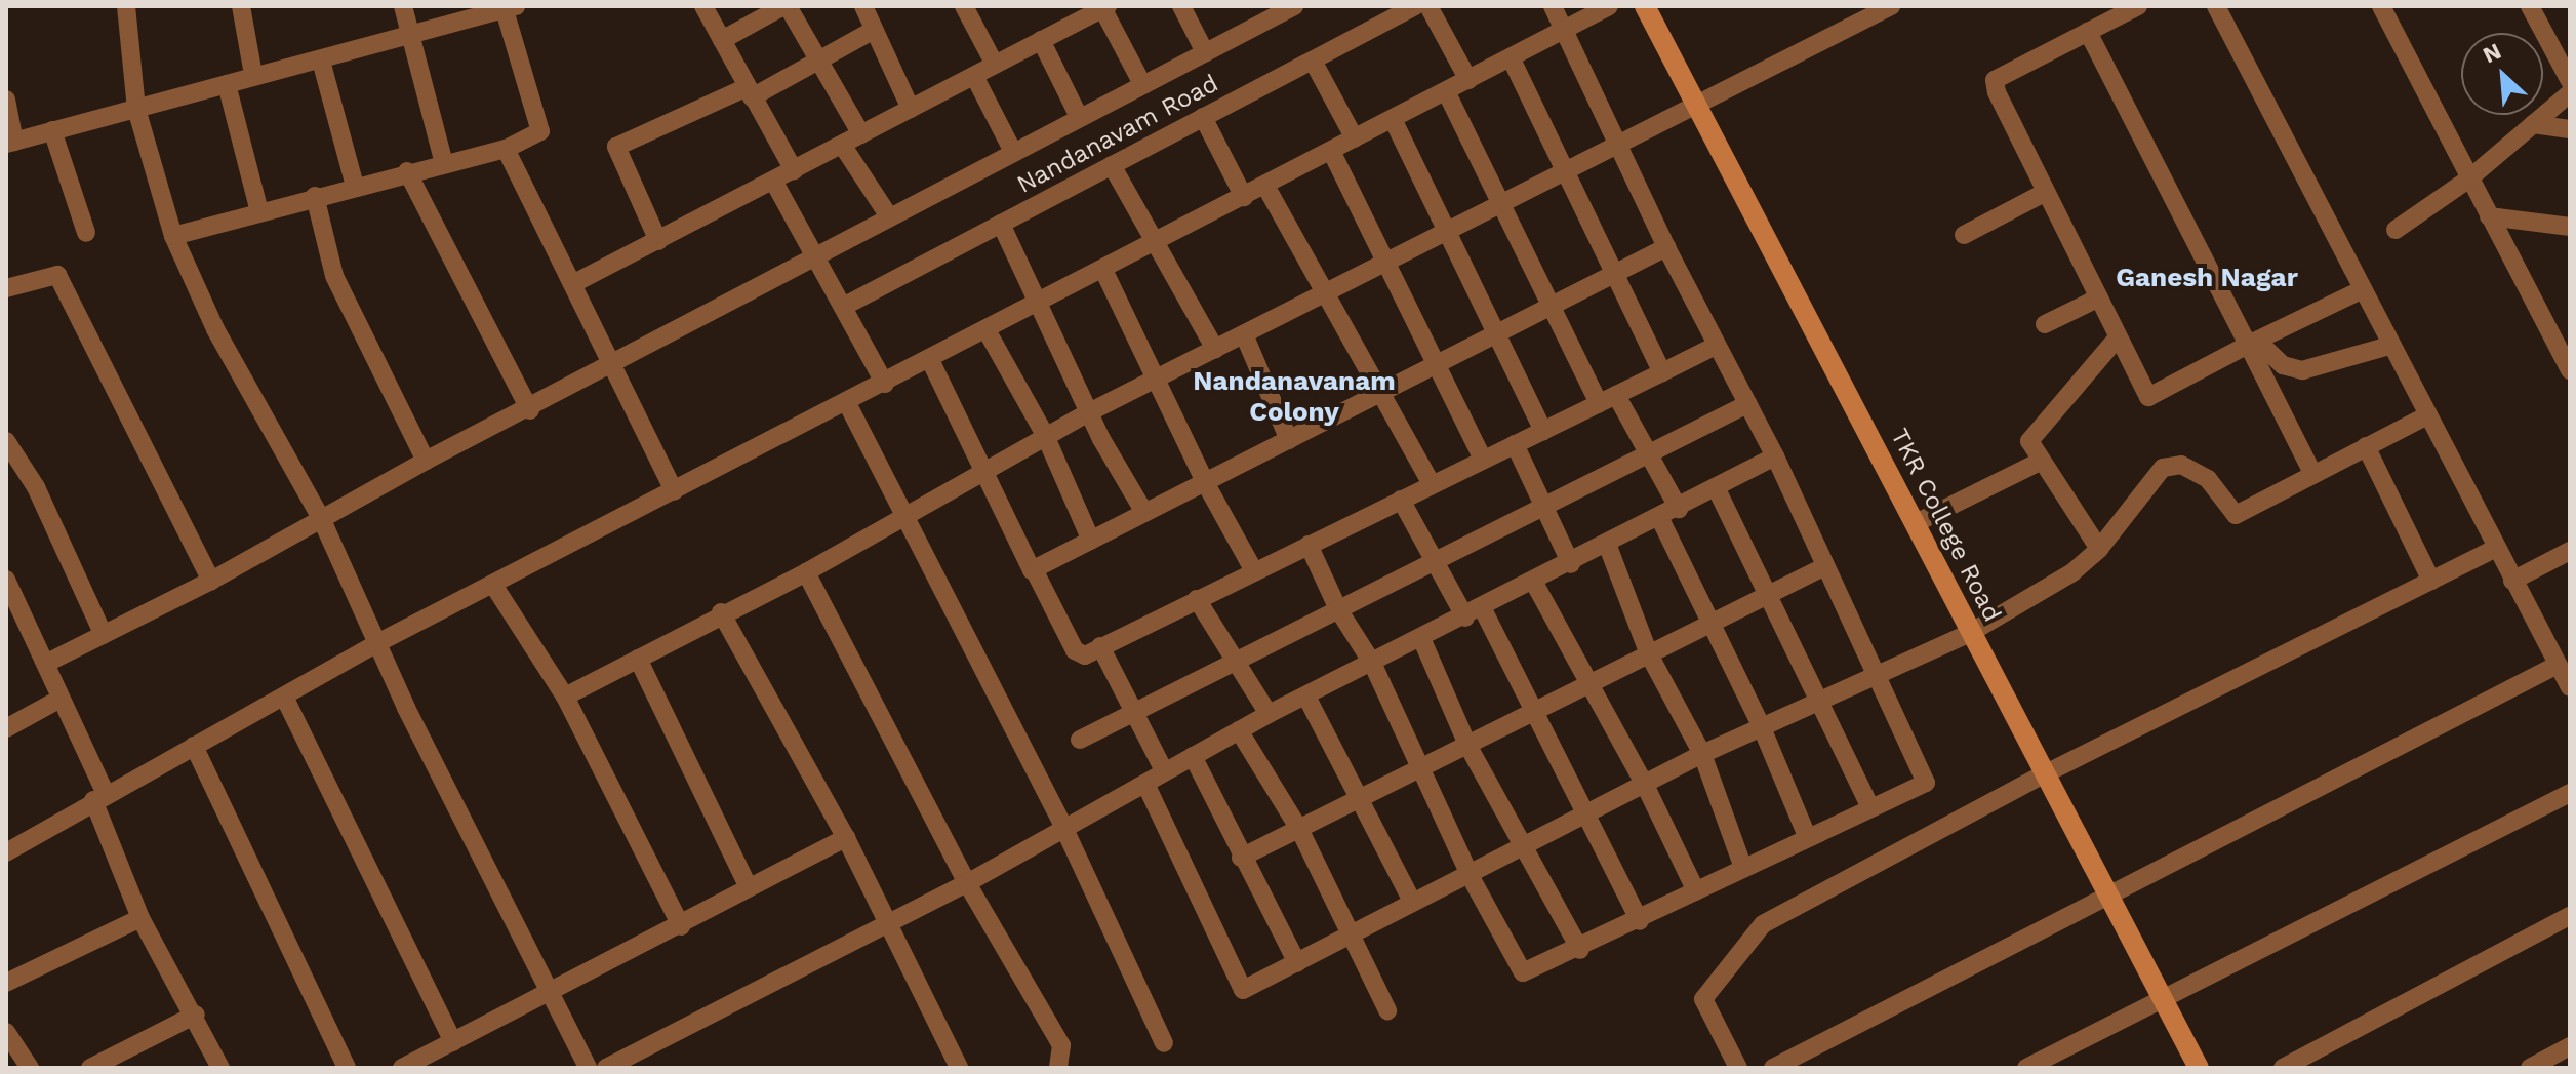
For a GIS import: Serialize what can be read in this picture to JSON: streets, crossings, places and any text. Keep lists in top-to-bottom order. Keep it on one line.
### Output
{"streets":{"street":["Nandanavam Road","TKR College Road"]},"districts":["Ganesh Nagar","Nandanavanam Colony"],"north":"top left"}
